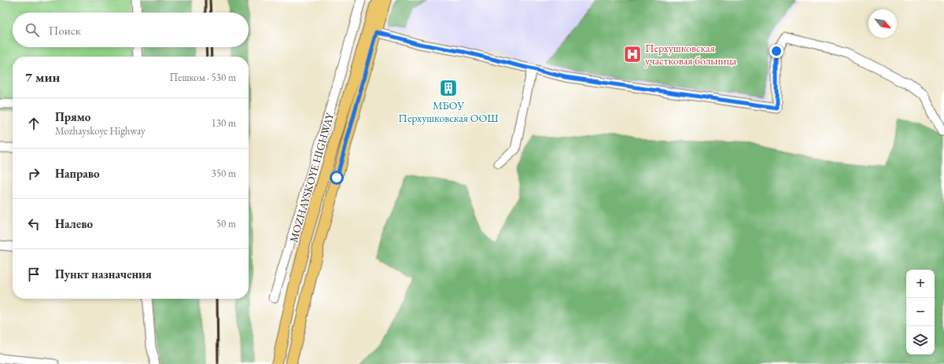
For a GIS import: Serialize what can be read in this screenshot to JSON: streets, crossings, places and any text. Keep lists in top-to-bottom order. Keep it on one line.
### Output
{"streets":{"main road":["MOZHAYSKOYE HIGHWAY"]},"places":{"hospital":["Перхушковская участковая больница"],"building":["МБОУ Перхушковская ООШ"]},"north":"bottom right","page":{"search":"Поиск","heading":["7 мин","Пешком · 530 m"],"list":[["Прямо","Mozhayskoye Highway","130 m"],["Направо","350 m"],["Налево","50 m"],"Пункт назначения"],"map_buttons":["+","−"]}}
